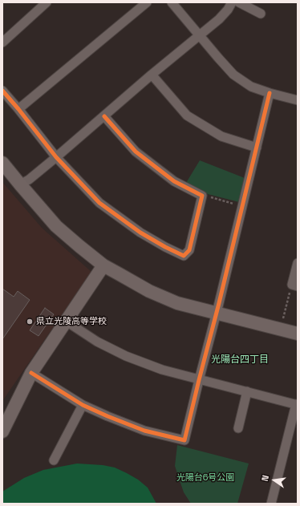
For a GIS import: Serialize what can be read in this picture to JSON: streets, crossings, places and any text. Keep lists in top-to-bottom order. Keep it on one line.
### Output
{"districts":["光陽台四丁目"],"parks":["光陽台6号公園"],"places":["県立光陵高等学校"],"north":"left"}
